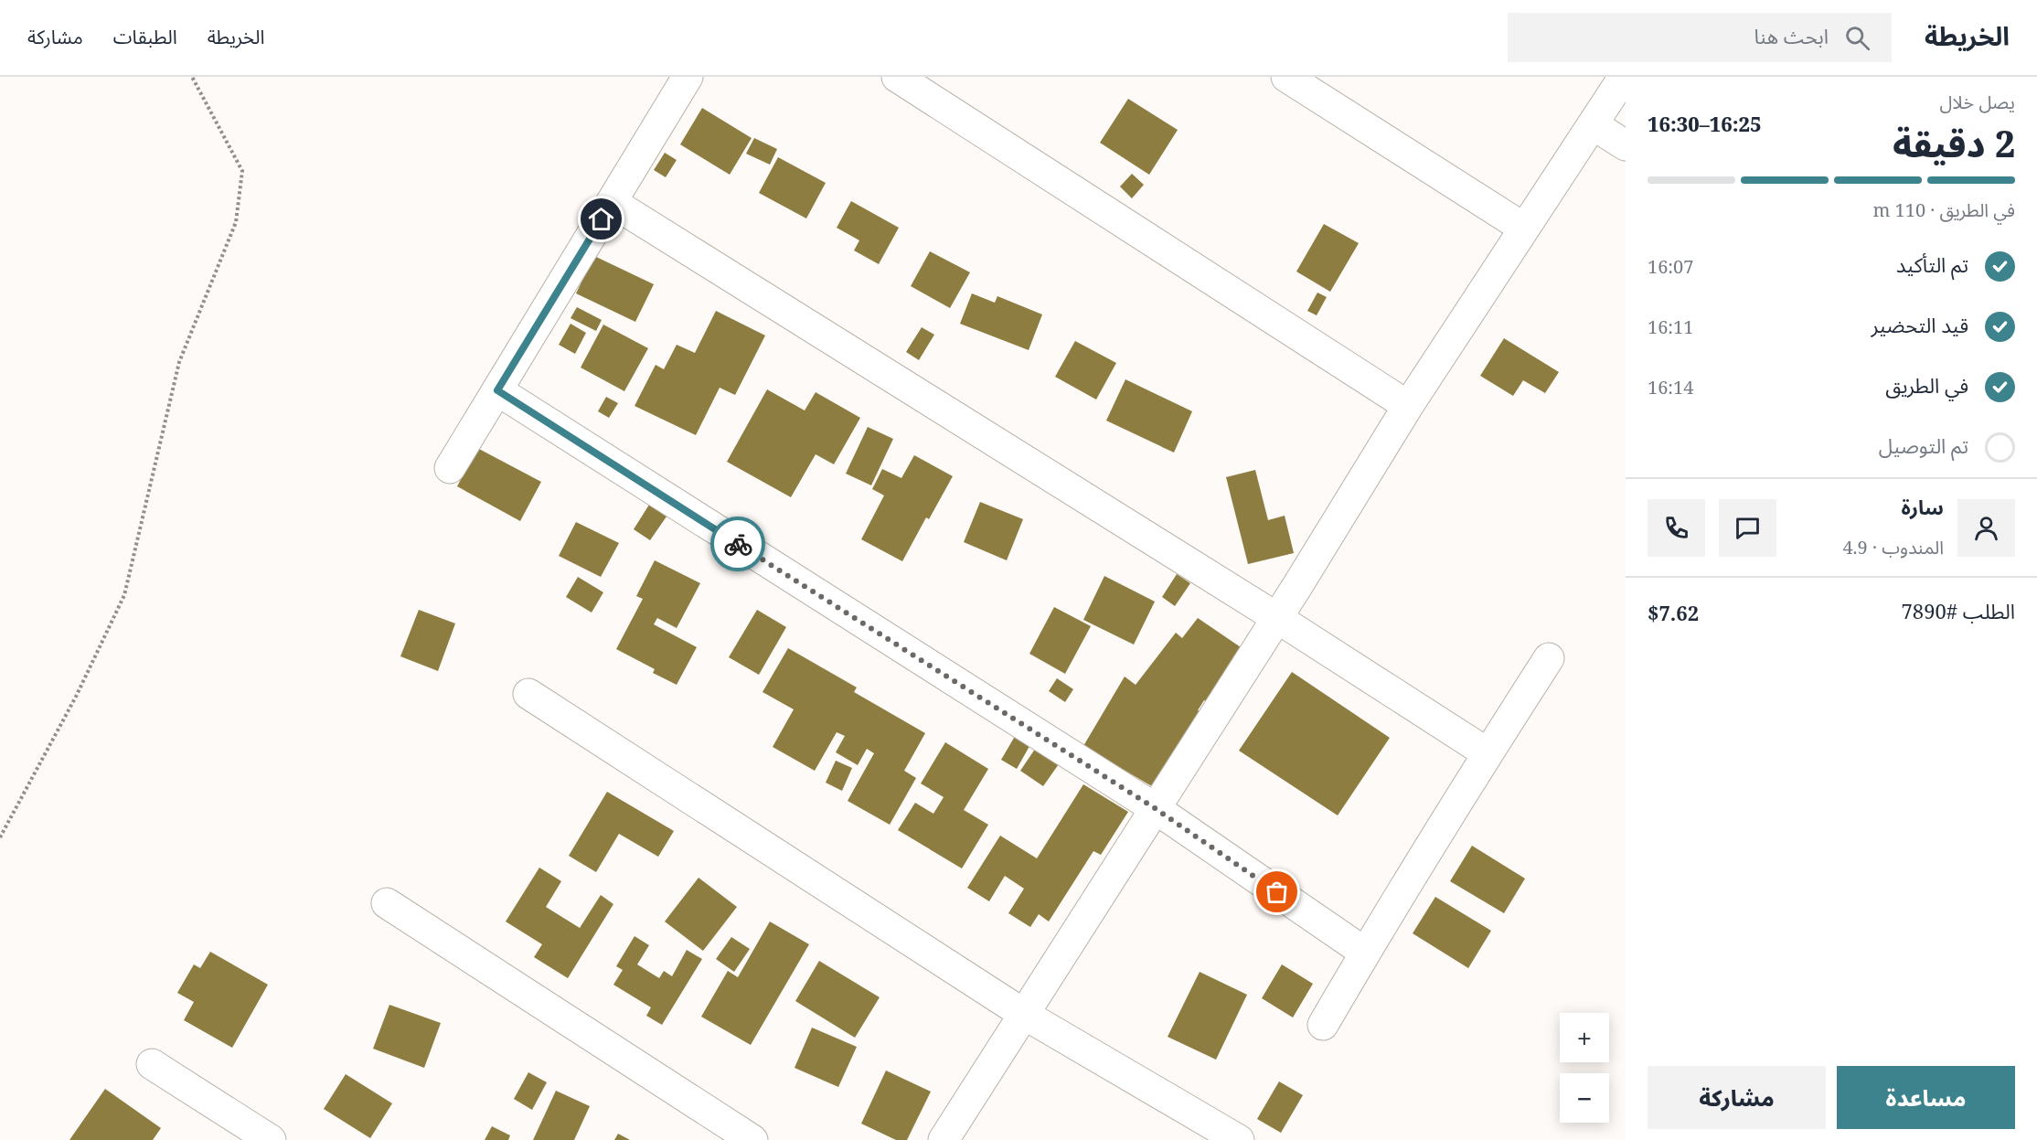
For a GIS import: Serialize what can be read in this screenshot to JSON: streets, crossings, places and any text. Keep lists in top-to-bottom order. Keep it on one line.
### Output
{"page":{"header":"الخريطة","search":"ابحث هنا","nav":["الخريطة","الطبقات","مشاركة"],"heading":["2 دقيقة","يصل خلال","16:25–16:30"],"panel":["سارة","المندوب · 4.9","الطلب #7890","$7.62"],"bar":"في الطريق · 110 m","list":[["تم التأكيد","16:07"],["قيد التحضير","16:11"],["في الطريق","16:14"],"تم التوصيل"],"map_buttons":["+","−"],"buttons":["مساعدة","مشاركة"]}}
